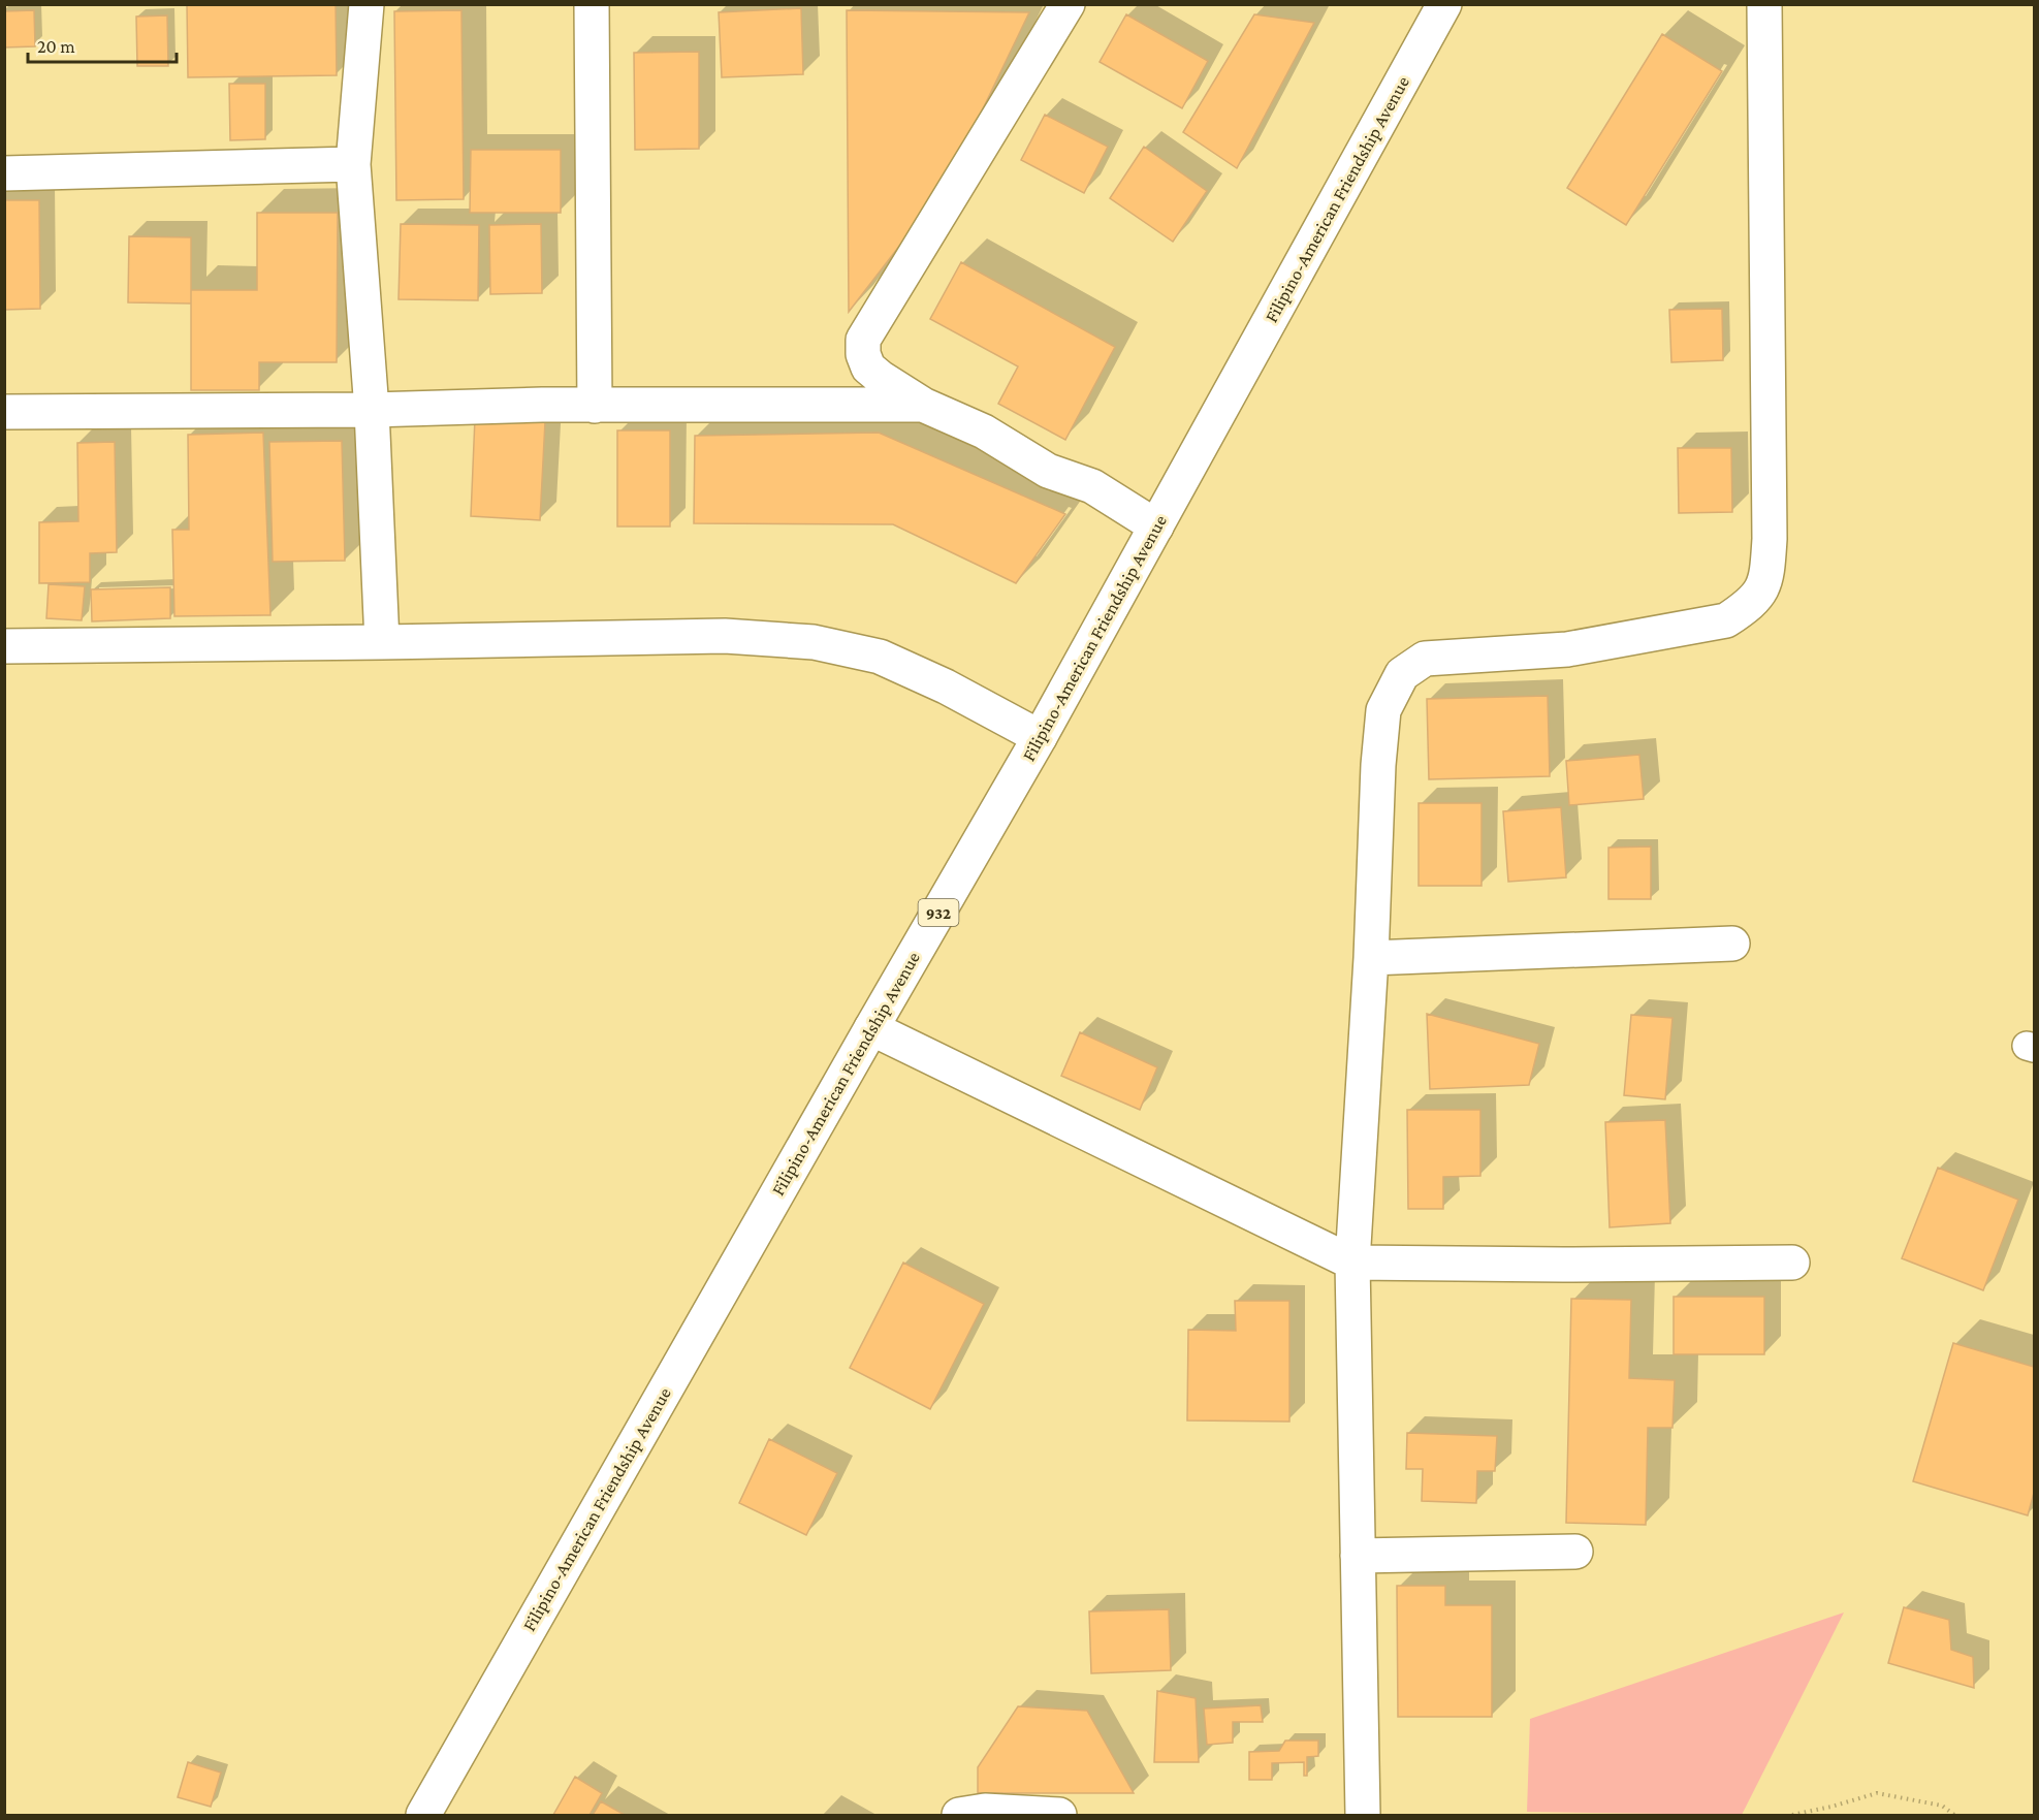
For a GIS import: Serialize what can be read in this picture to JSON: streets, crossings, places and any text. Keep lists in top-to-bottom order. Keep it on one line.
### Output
{"streets":{"street":["Filipino-American Friendship Avenue","932"]},"scale_bar":"20 m"}
